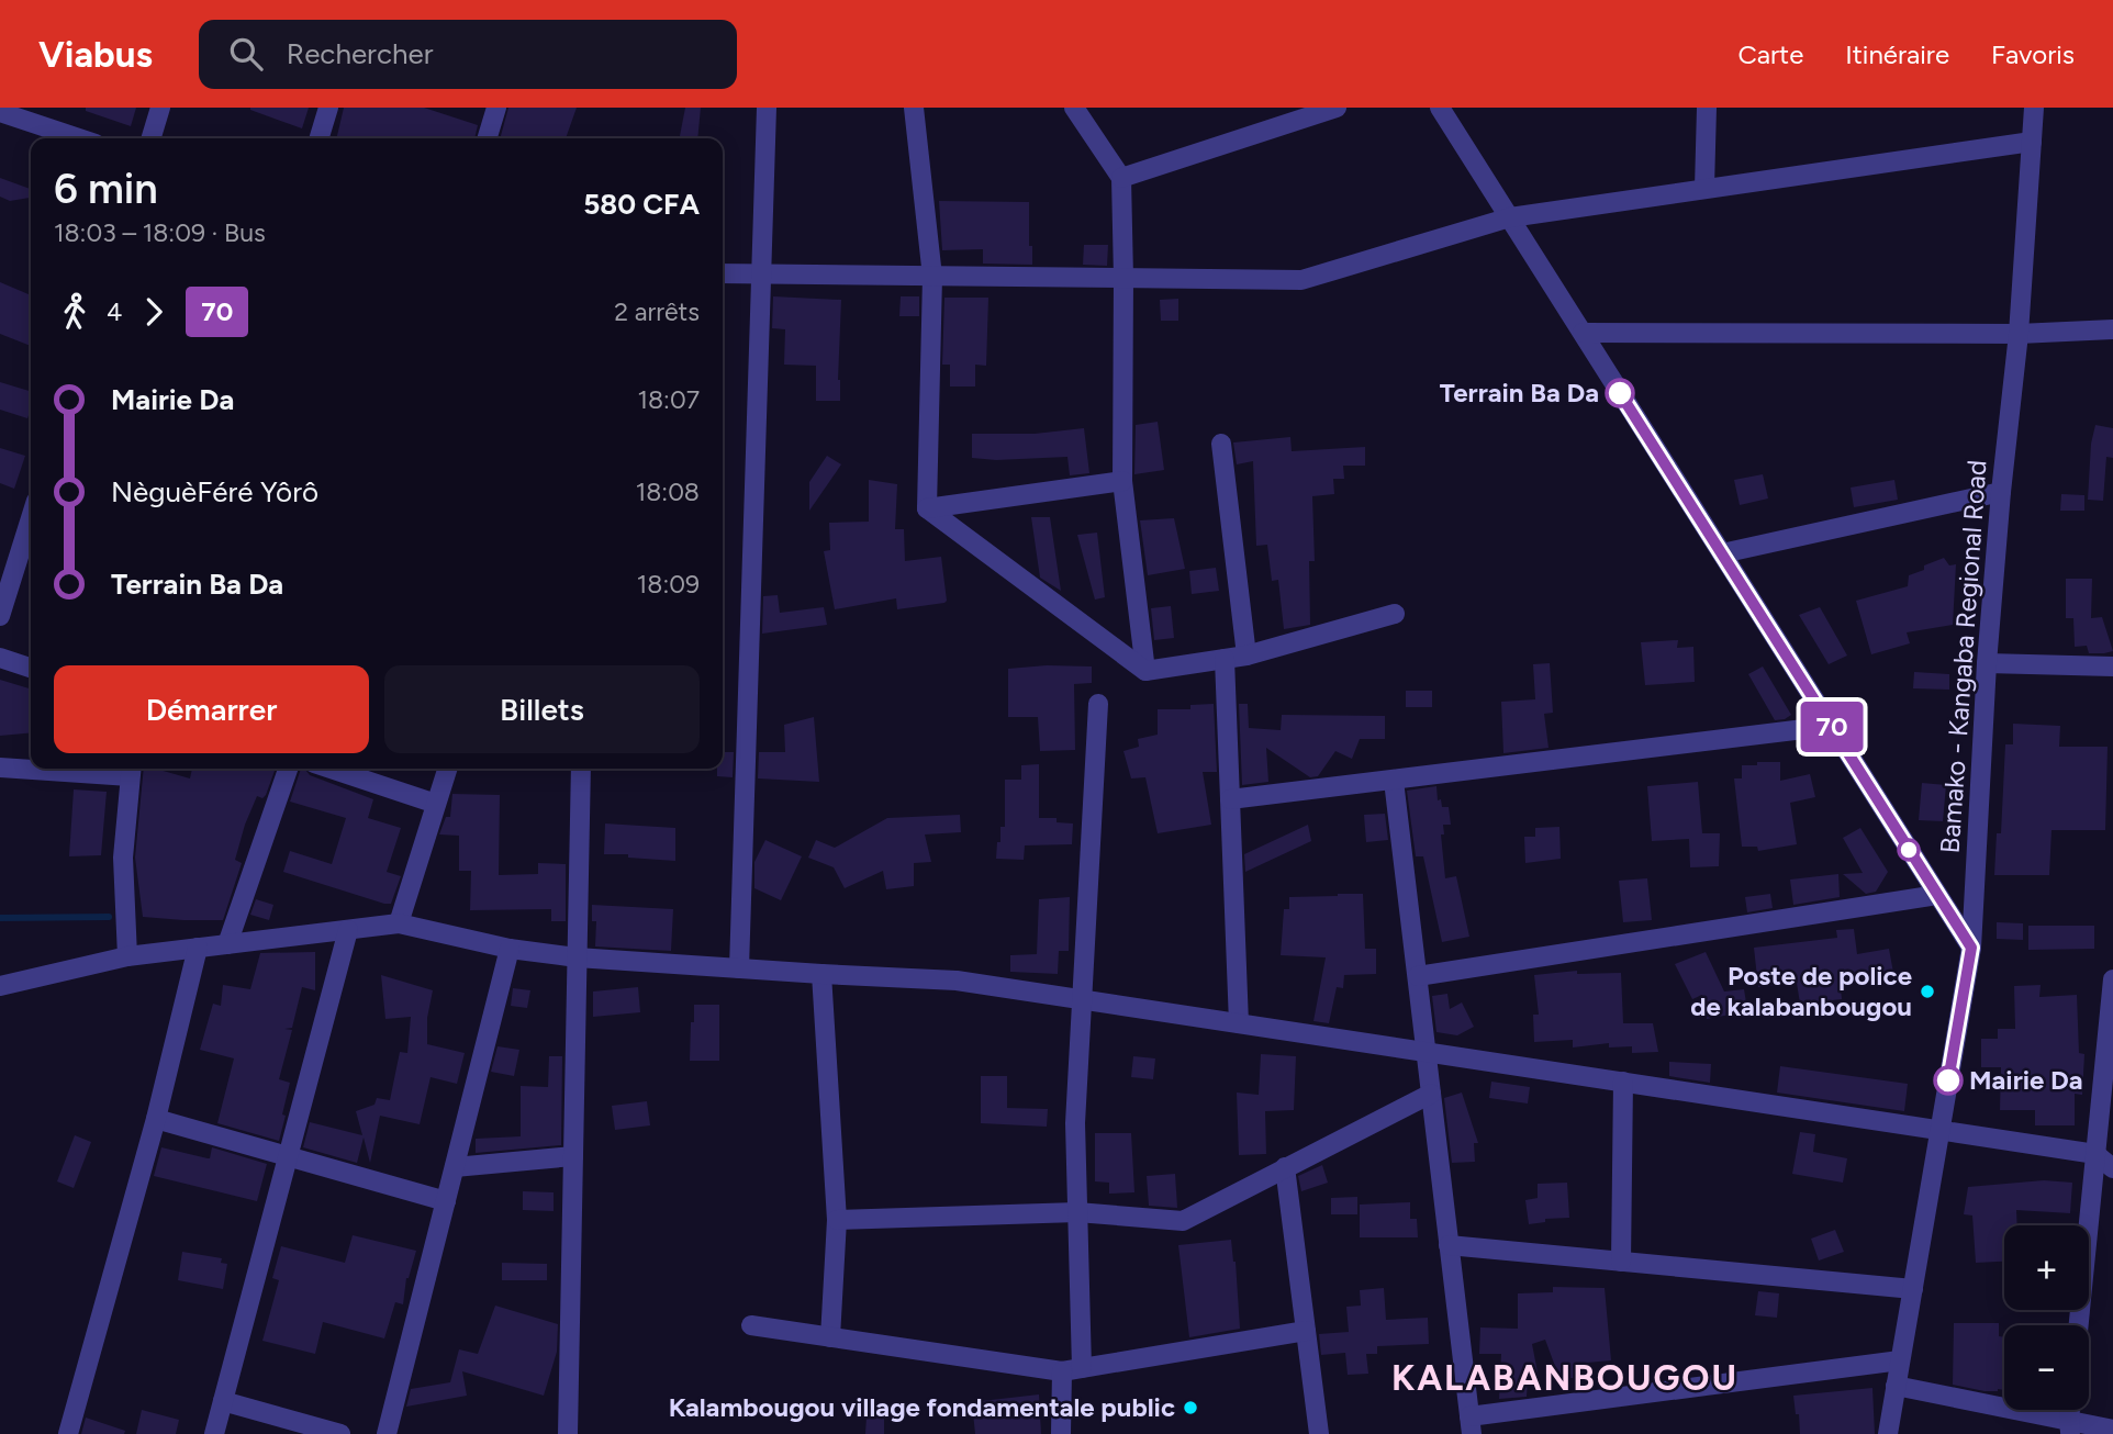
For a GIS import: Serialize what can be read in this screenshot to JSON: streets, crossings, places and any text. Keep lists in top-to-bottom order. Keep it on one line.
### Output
{"streets":{"street":["Bamako - Kangaba Regional Road"]},"districts":["KALABANBOUGOU"],"places":["Terrain Ba Da","Poste de police de kalabanbougou","Mairie Da","Kalambougou village fondamentale public"],"lines":["bus line 70"],"page":{"header":"Viabus","search":"Rechercher","nav":["Carte","Itinéraire","Favoris"],"on_map":"70","heading":["6 min","18:03 – 18:09 · Bus","580 CFA"],"legs":["4","70","2 arrêts"],"list":[{"name":"Mairie Da","value":"18:07"},{"name":"NèguèFéré Yôrô","value":"18:08"},{"name":"Terrain Ba Da","value":"18:09"}],"buttons":["Démarrer","Billets"],"map_buttons":["+","−"]}}
